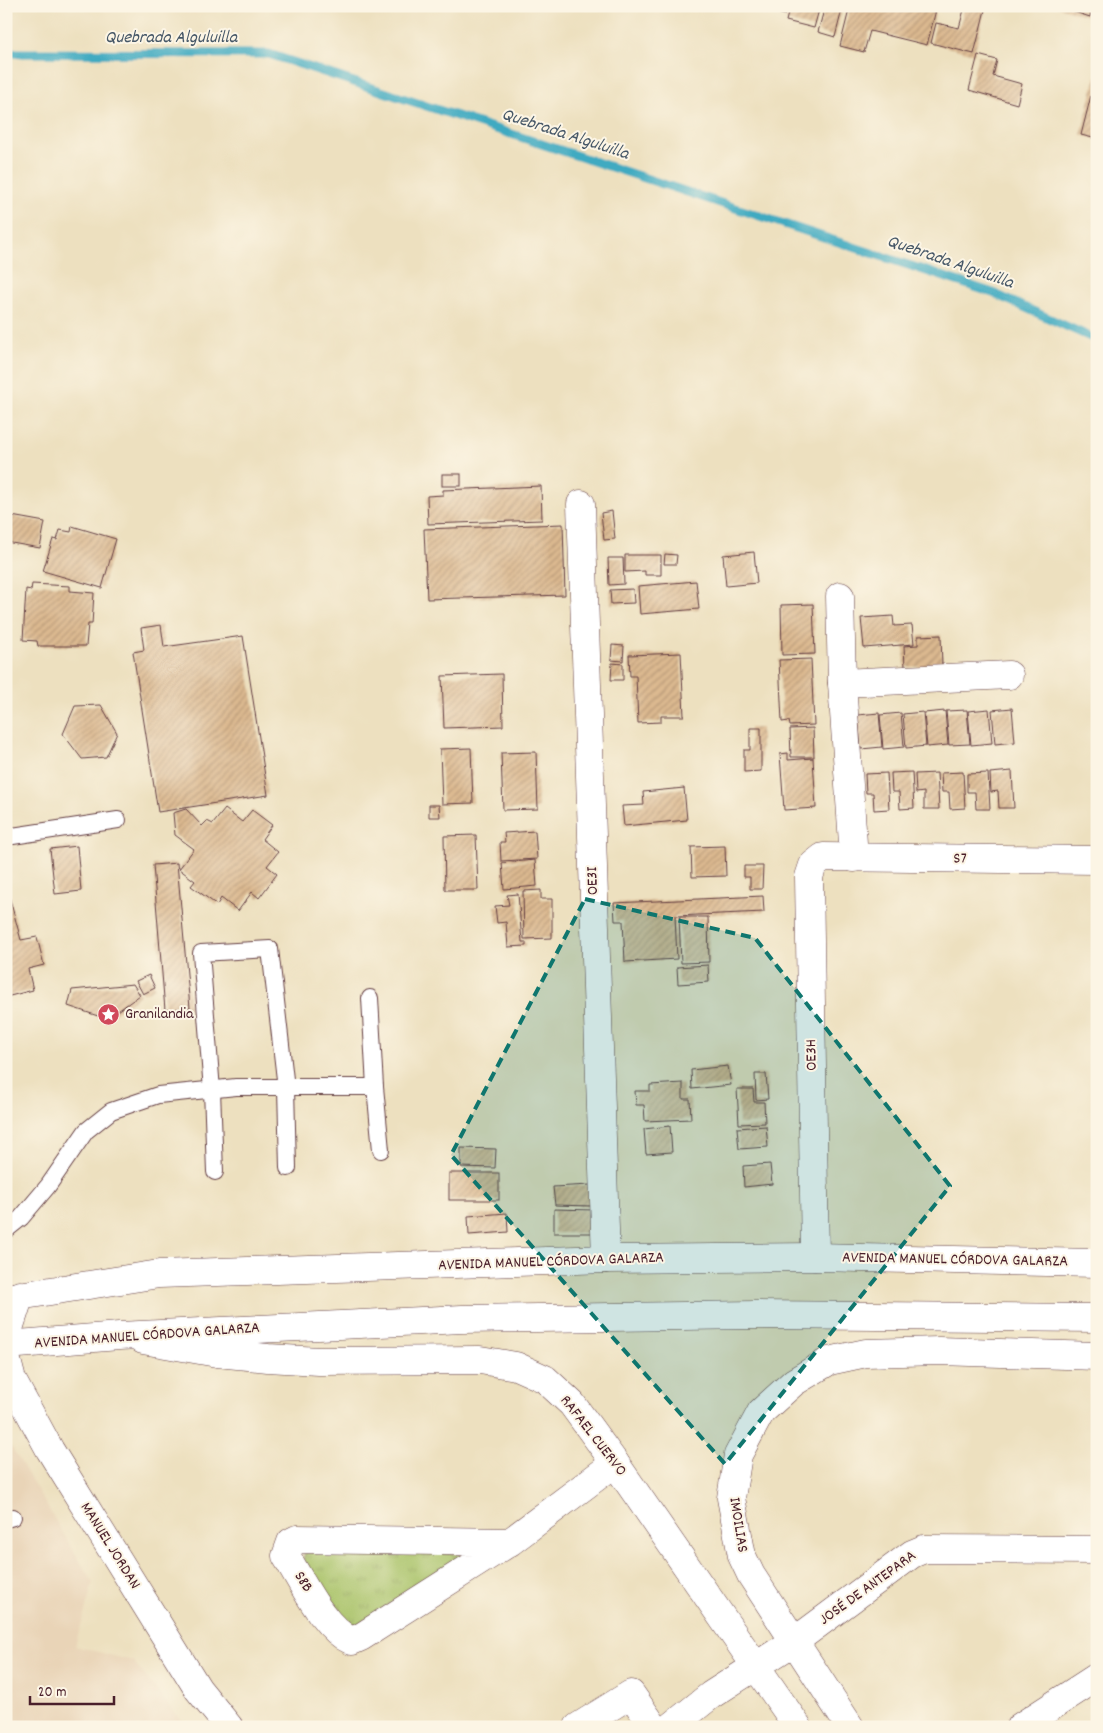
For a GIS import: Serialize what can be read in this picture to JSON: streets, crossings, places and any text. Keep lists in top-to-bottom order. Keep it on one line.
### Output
{"streets":{"street":["S7","OE3I","OE3H","AVENIDA MANUEL CÓRDOVA GALARZA","RAFAEL CUERVO","IMOILIAS","MANUEL JORDAN","S8B","JOSÉ DE ANTEPARA"]},"crossings":[["S7","OE3H"],["OE3I","AVENIDA MANUEL CÓRDOVA GALARZA"],["OE3H","AVENIDA MANUEL CÓRDOVA GALARZA"],["AVENIDA MANUEL CÓRDOVA GALARZA","RAFAEL CUERVO"],["RAFAEL CUERVO","S8B"],["RAFAEL CUERVO","JOSÉ DE ANTEPARA"],["IMOILIAS","JOSÉ DE ANTEPARA"]],"water":["Quebrada Alguluilla"],"places":{"place":["Granilandia"]},"scale_bar":"20 m"}
